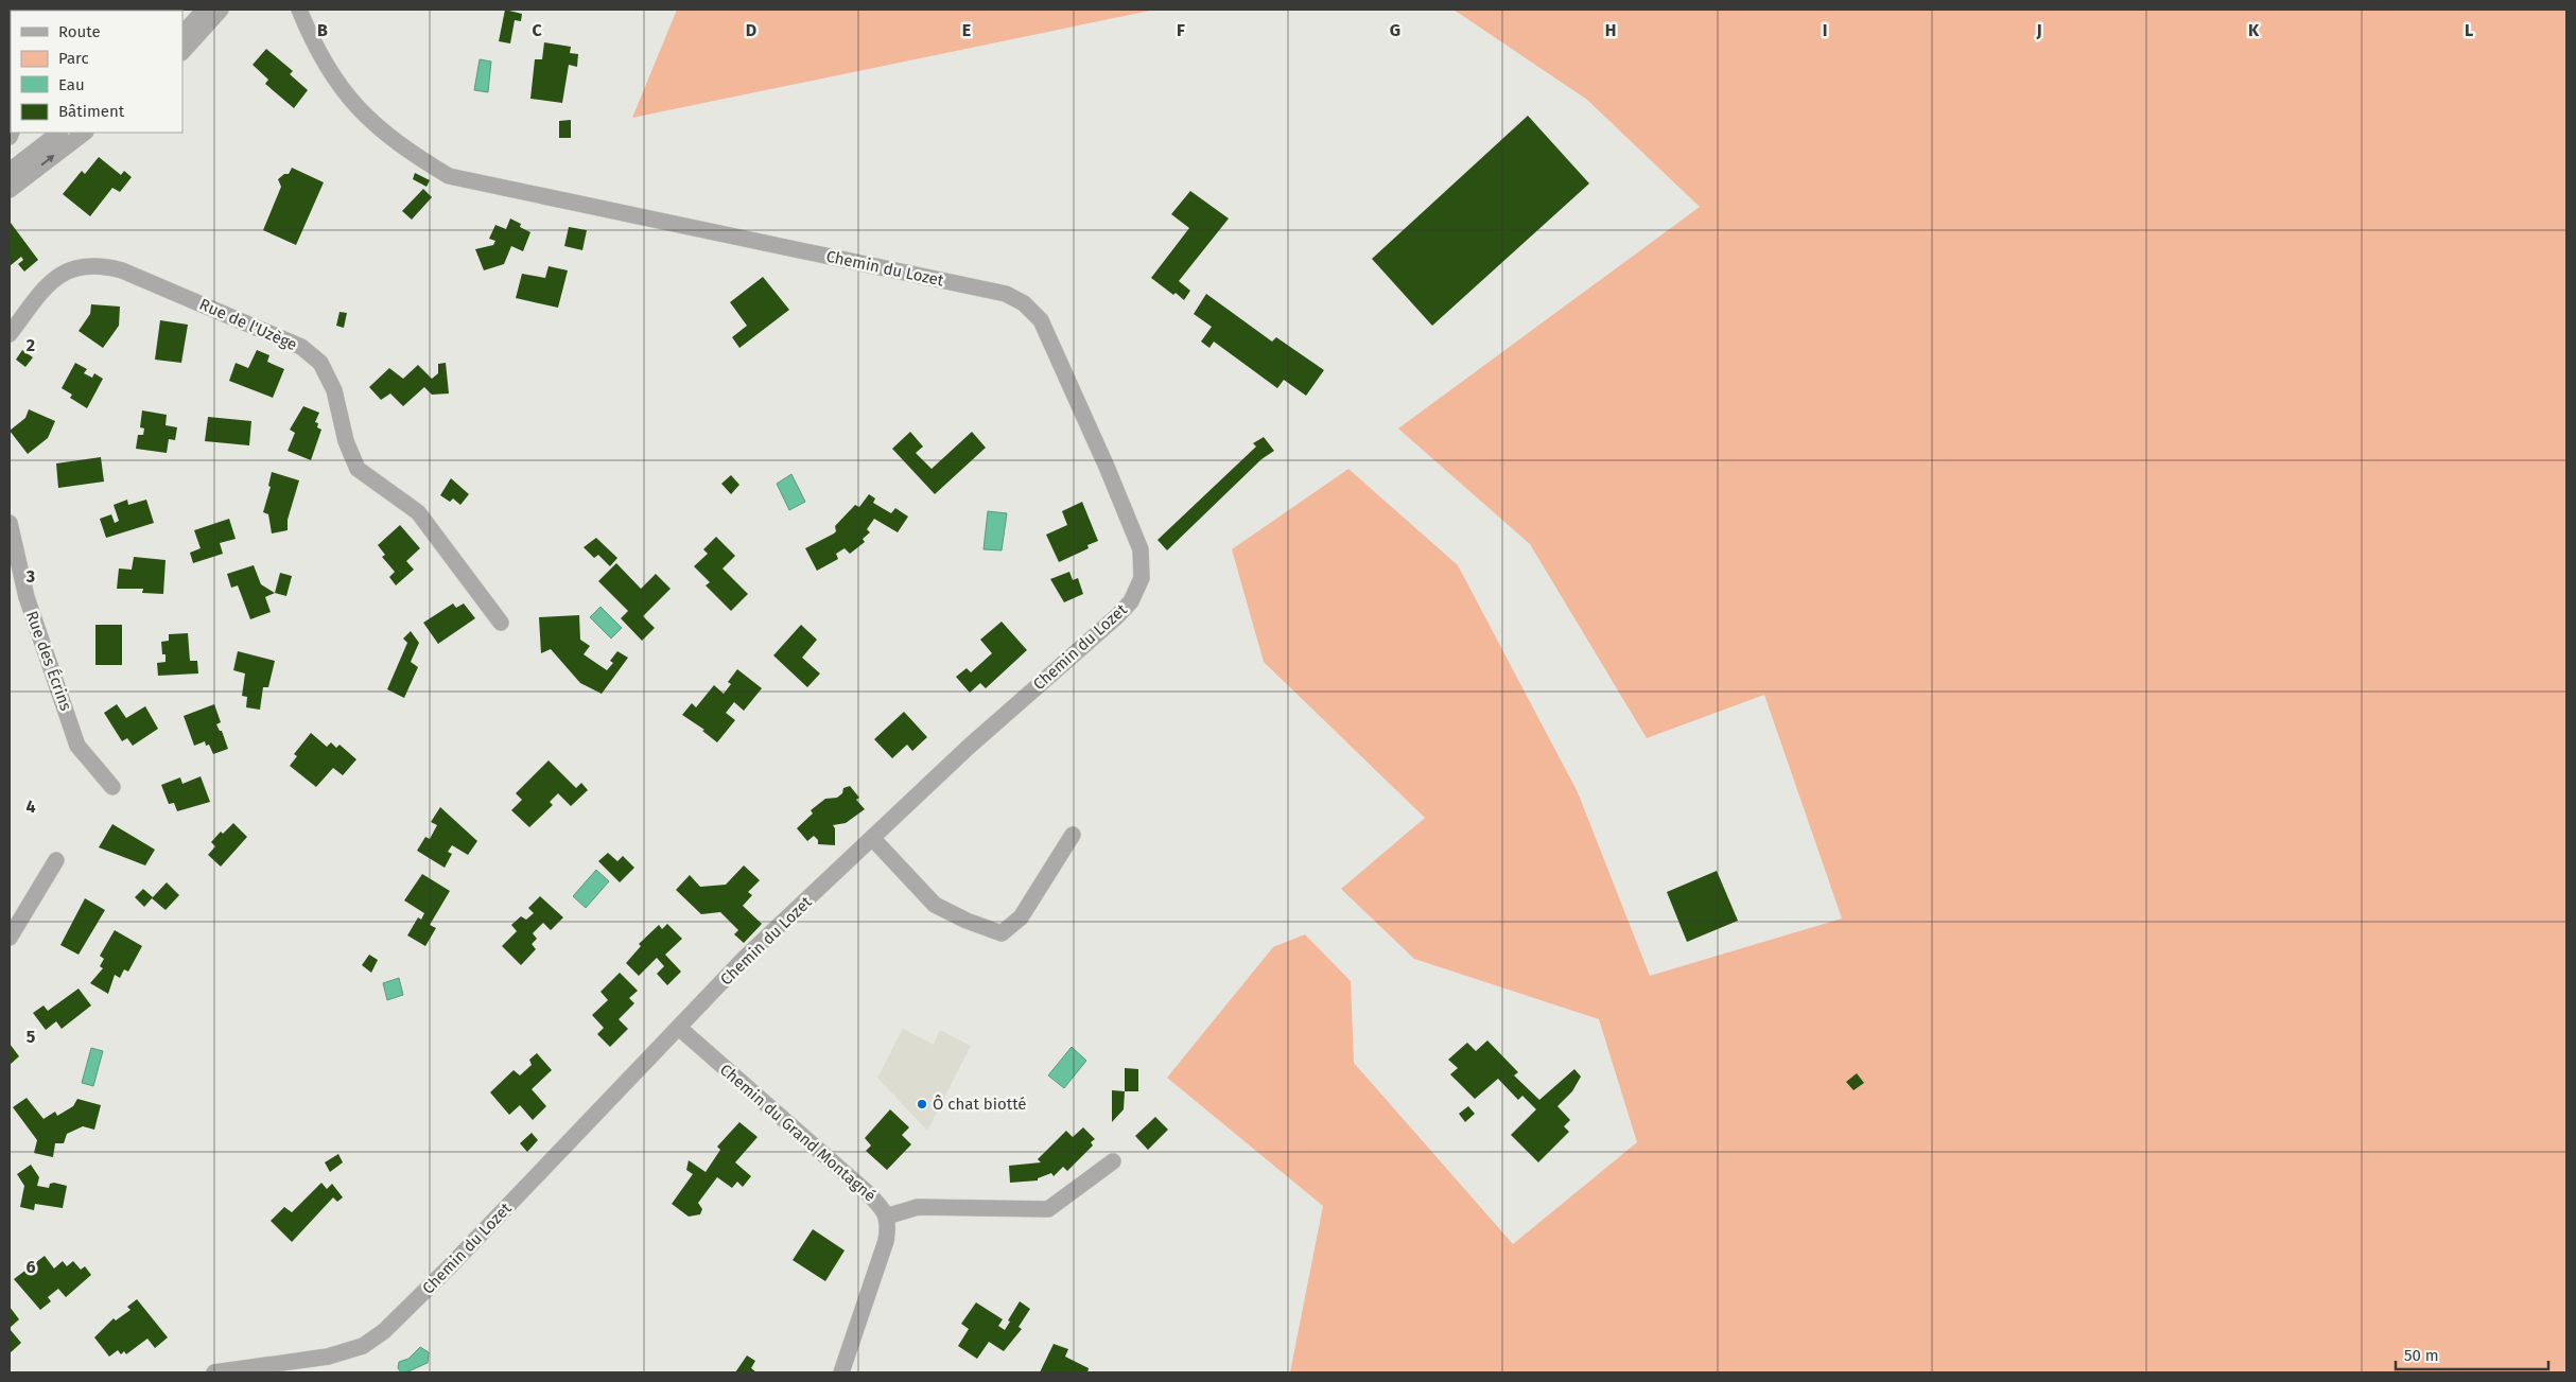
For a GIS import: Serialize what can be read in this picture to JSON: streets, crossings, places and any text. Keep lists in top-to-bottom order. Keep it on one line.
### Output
{"streets":{"street":["Chemin du Lozet","Rue de l'Uzège","Rue des Écrins","Chemin du Grand Montagné"]},"crossings":[["Chemin du Lozet","Chemin du Grand Montagné"]],"places":["Ô chat biotté"],"legend":["Route","Parc","Eau","Bâtiment"],"scale_bar":"50 m","grid":{"columns":["B","C","D","E","F","G","H","I","J","K","L"],"rows":["2","3","4","5","6"]}}
